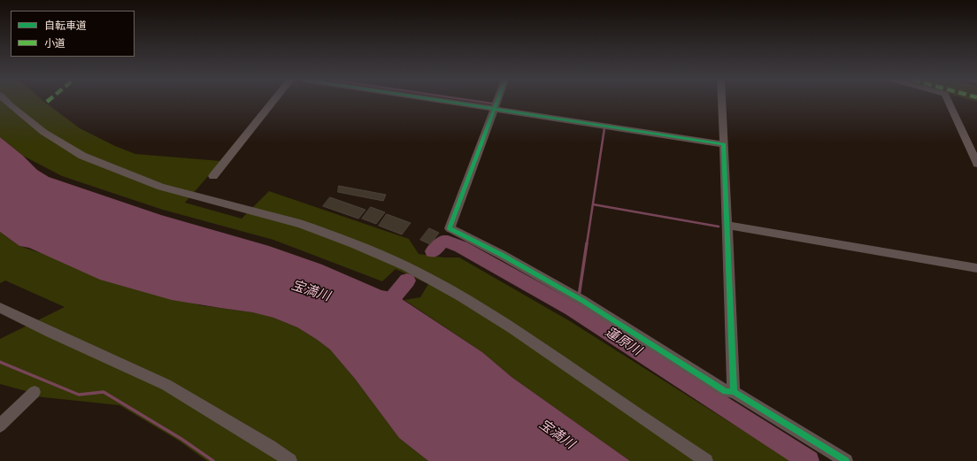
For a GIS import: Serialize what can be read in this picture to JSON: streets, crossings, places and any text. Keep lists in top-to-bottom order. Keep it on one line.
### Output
{"water":["宝満川","蓮原川"],"legend":["自転車道","小道"]}
